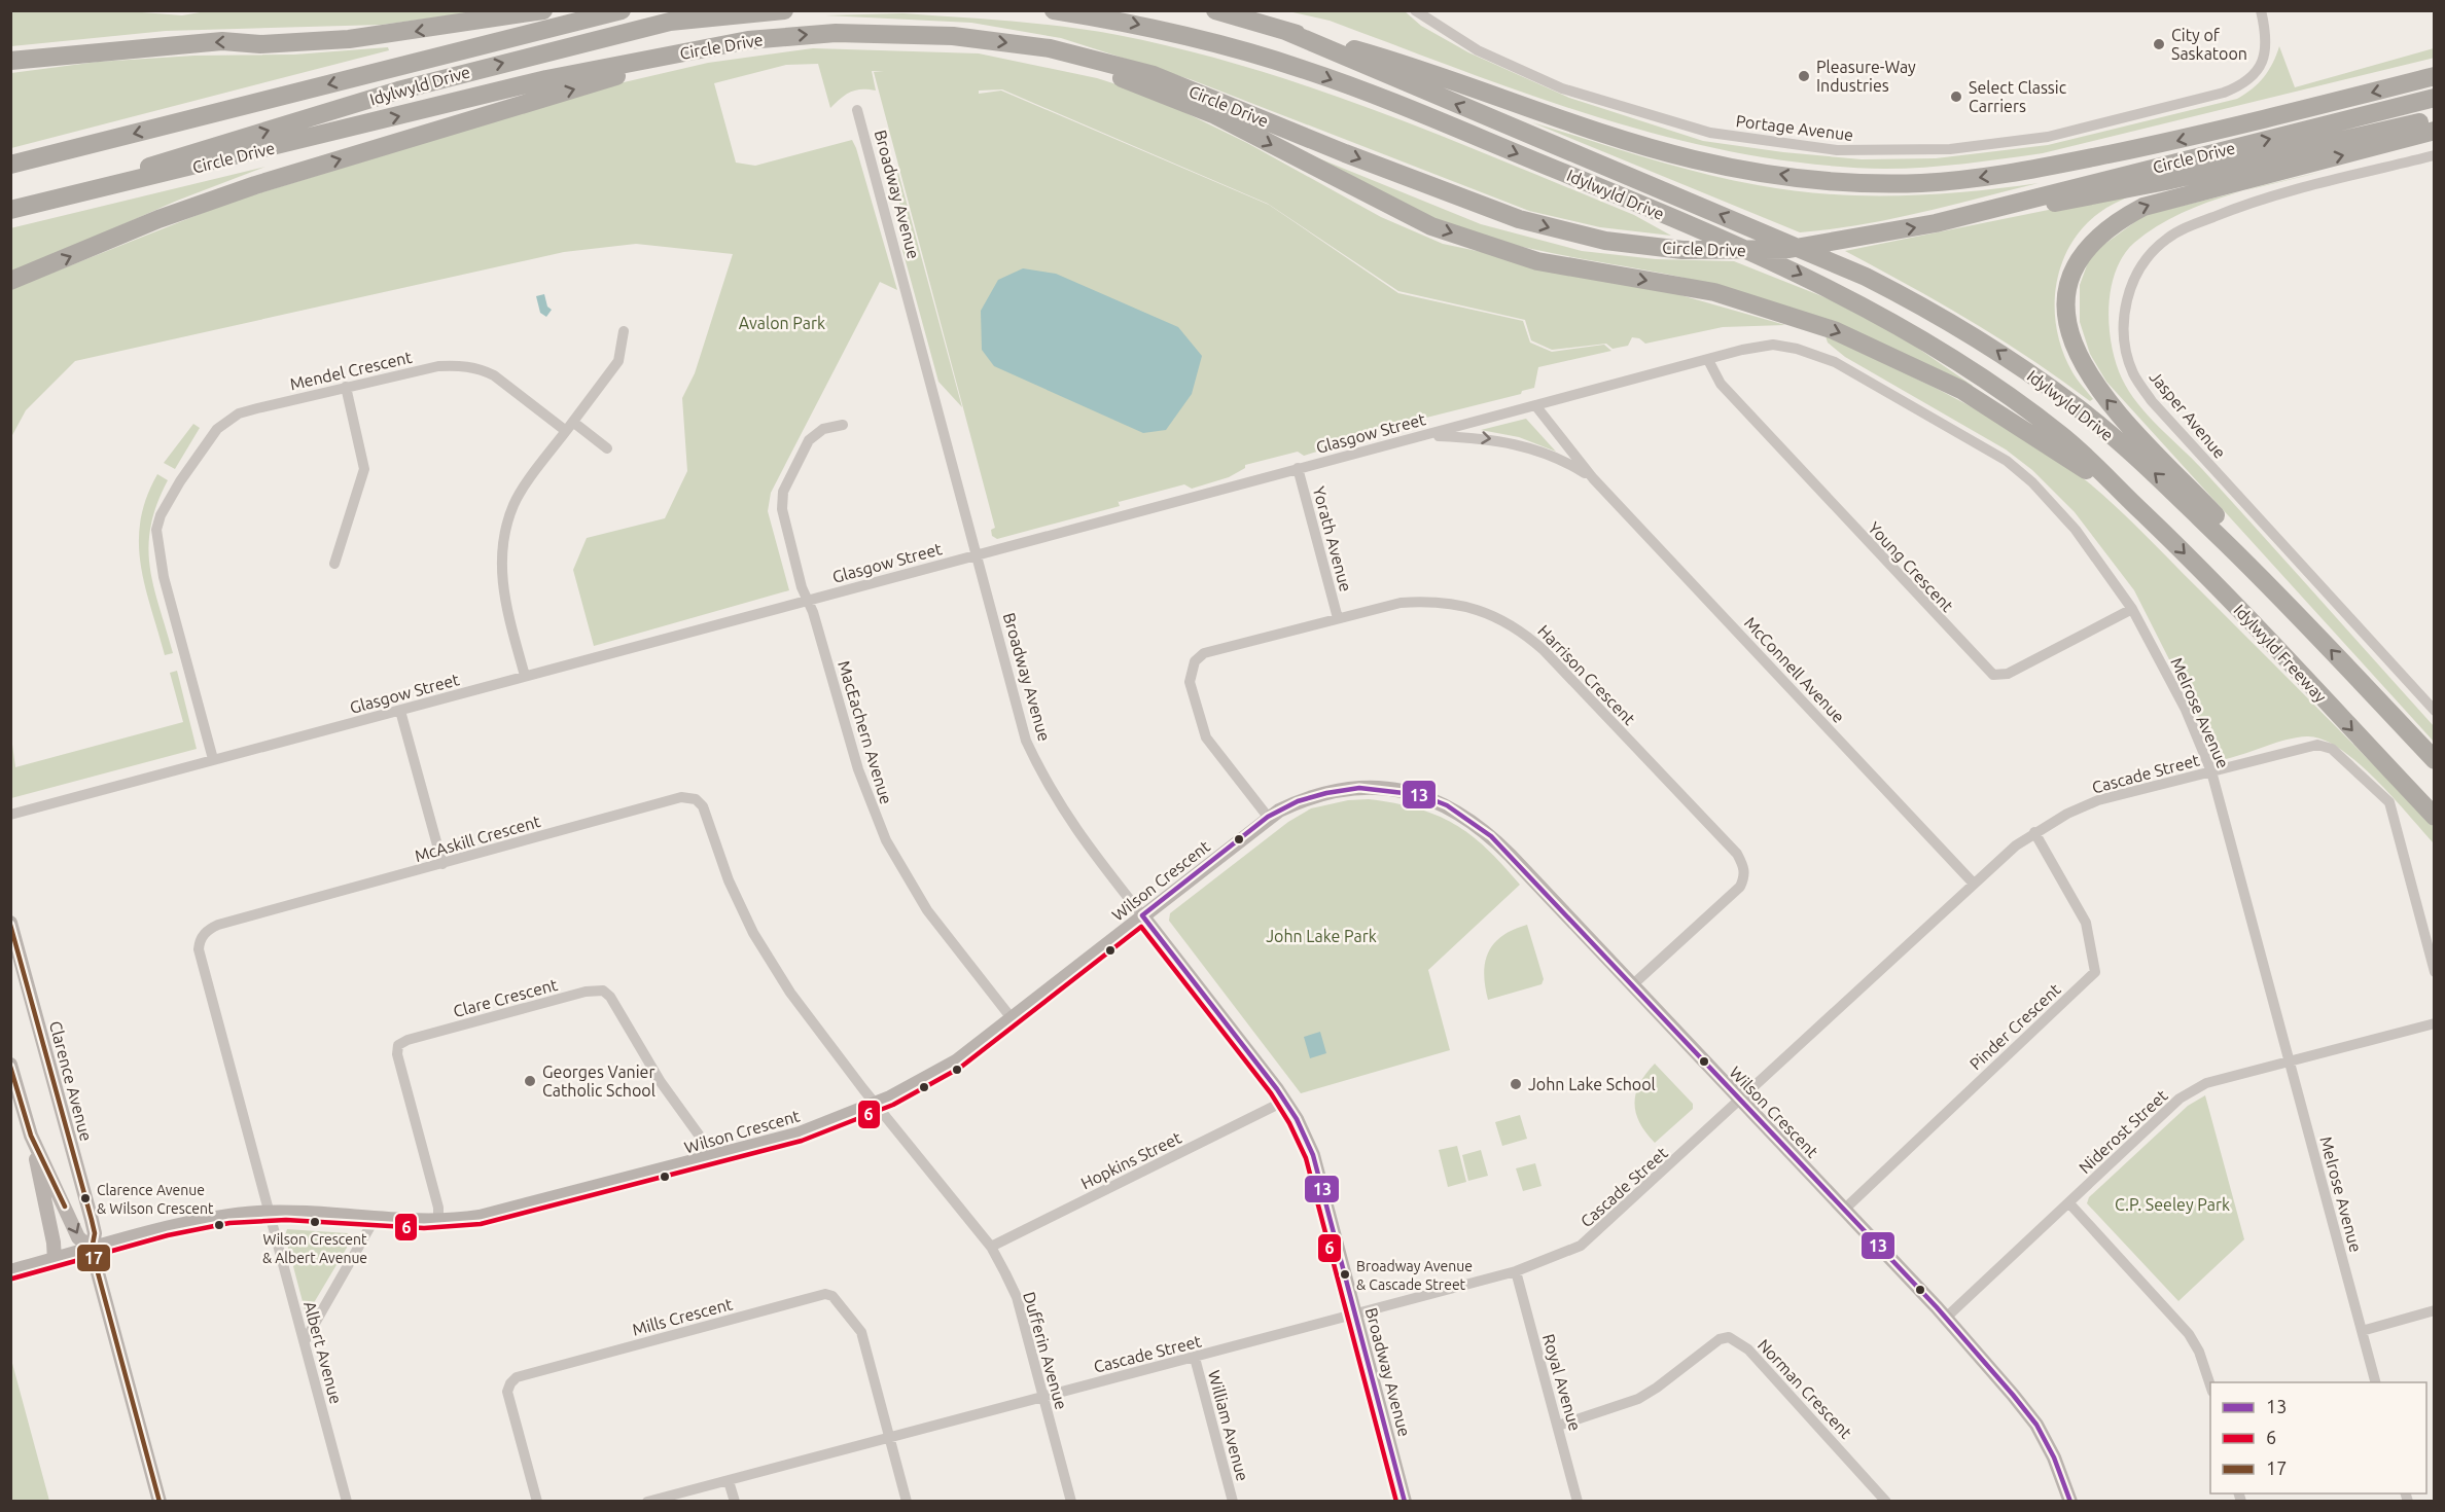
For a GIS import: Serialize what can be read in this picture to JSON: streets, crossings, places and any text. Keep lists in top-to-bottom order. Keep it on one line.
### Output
{"streets":{"highway":["Circle Drive","Idylwyld Drive","Idylwyld Freeway"],"street":["Portage Avenue","Broadway Avenue","Mendel Crescent","Jasper Avenue","Glasgow Street","Yorath Avenue","Young Crescent","McConnell Avenue","Harrison Crescent","Melrose Avenue","MacEachern Avenue","Cascade Street","McAskill Crescent","Wilson Crescent","Clare Crescent","Pinder Crescent","Clarence Avenue","Niderost Street","Hopkins Street","Mills Crescent","Dufferin Avenue","Albert Avenue","Royal Avenue","Norman Crescent","William Avenue"]},"crossings":[["Circle Drive","Idylwyld Drive"],["Idylwyld Drive","Idylwyld Freeway"],["Broadway Avenue","Glasgow Street"],["Broadway Avenue","Cascade Street"],["Broadway Avenue","Wilson Crescent"],["Broadway Avenue","Hopkins Street"],["Mendel Crescent","Glasgow Street"],["Glasgow Street","Yorath Avenue"],["Glasgow Street","Young Crescent"],["Glasgow Street","McConnell Avenue"],["Glasgow Street","Melrose Avenue"],["Glasgow Street","MacEachern Avenue"],["Yorath Avenue","Harrison Crescent"],["Young Crescent","Melrose Avenue"],["McConnell Avenue","Cascade Street"],["Harrison Crescent","Wilson Crescent"],["Melrose Avenue","Cascade Street"],["Melrose Avenue","Niderost Street"],["MacEachern Avenue","Wilson Crescent"],["Cascade Street","Wilson Crescent"],["Cascade Street","Pinder Crescent"],["Cascade Street","Mills Crescent"],["Cascade Street","Dufferin Avenue"],["Cascade Street","Royal Avenue"],["Cascade Street","William Avenue"],["McAskill Crescent","Wilson Crescent"],["McAskill Crescent","Dufferin Avenue"],["McAskill Crescent","Albert Avenue"],["Wilson Crescent","Clare Crescent"],["Wilson Crescent","Pinder Crescent"],["Wilson Crescent","Clarence Avenue"],["Wilson Crescent","Niderost Street"],["Wilson Crescent","Dufferin Avenue"],["Wilson Crescent","Albert Avenue"],["Hopkins Street","Dufferin Avenue"],["Royal Avenue","Norman Crescent"]],"parks":["Avalon Park","John Lake Park","C.P. Seeley Park"],"places":["City of Saskatoon","Pleasure-Way Industries","Select Classic Carriers","Georges Vanier Catholic School","John Lake School","Clarence Avenue & Wilson Crescent","Wilson Crescent & Albert Avenue","Broadway Avenue & Cascade Street"],"lines":["transit line 13","transit line 17","transit line 6"],"legend":["13","6","17"]}
